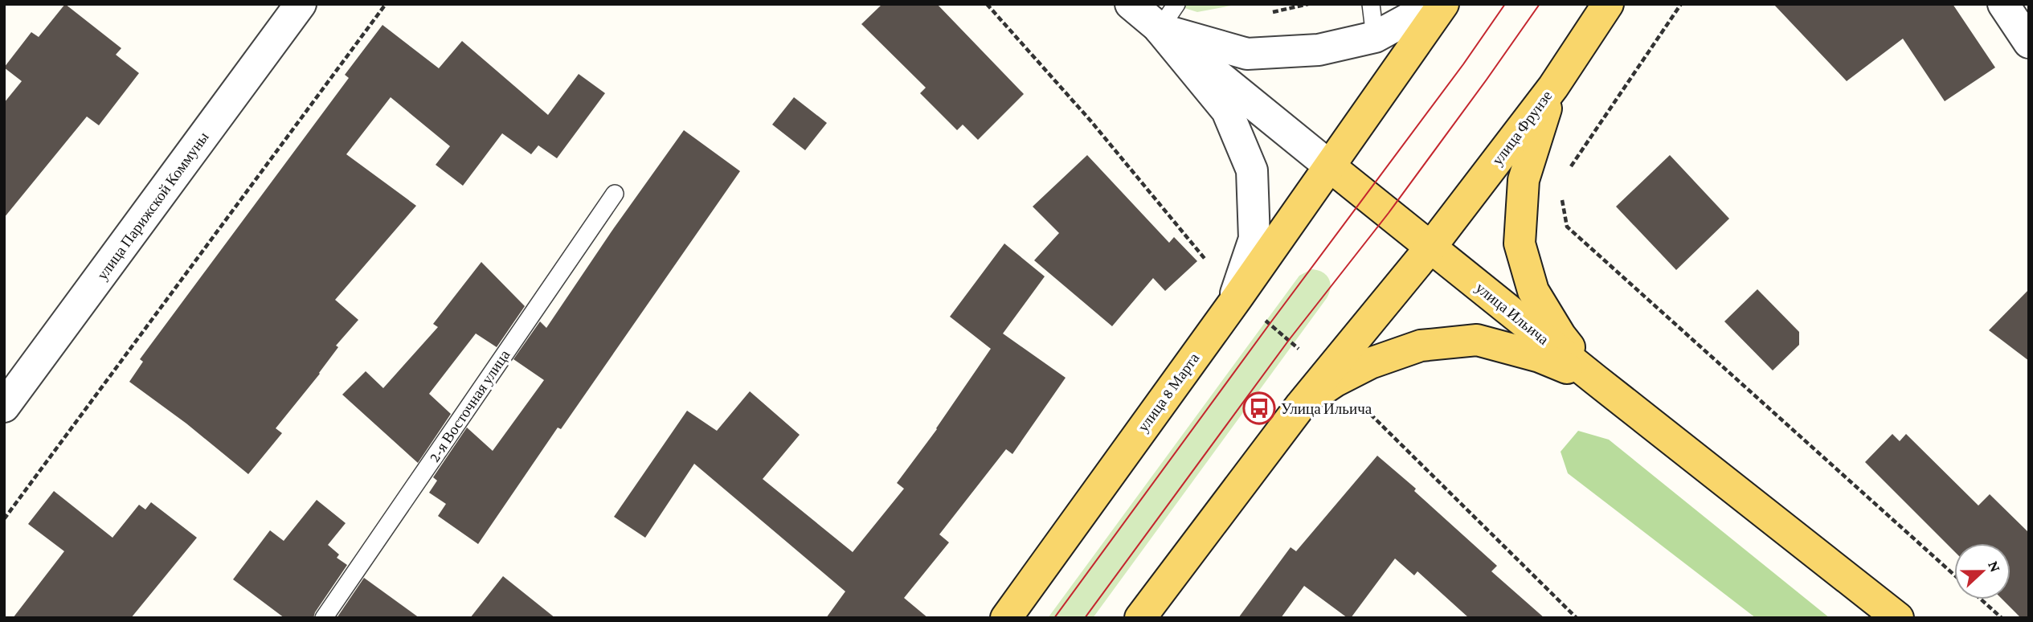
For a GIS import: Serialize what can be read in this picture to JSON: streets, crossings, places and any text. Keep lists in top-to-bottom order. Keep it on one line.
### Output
{"streets":{"main road":["улица Фрунзе","улица Ильича","улица 8 Марта"],"street":["улица Парижской Коммуны"],"lane":["2-я Восточная улица"]},"crossings":[["улица Фрунзе","улица Ильича"],["улица Ильича","улица 8 Марта"]],"places":{"bus stop":["Улица Ильича"]},"north":"right"}
